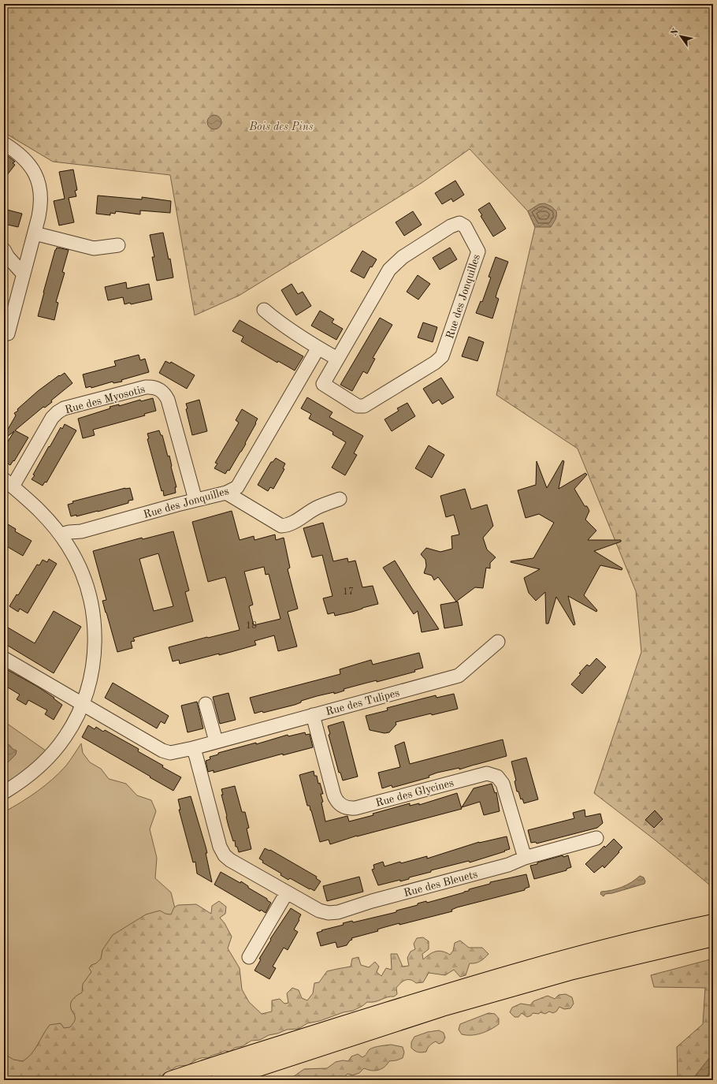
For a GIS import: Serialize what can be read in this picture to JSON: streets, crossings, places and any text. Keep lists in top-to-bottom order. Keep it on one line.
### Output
{"streets":{"street":["Rue des Jonquilles","Rue des Myosotis","Rue des Tulipes","Rue des Glycines","Rue des Bleuets"]},"crossings":[["Rue des Jonquilles","Rue des Myosotis"],["Rue des Tulipes","Rue des Glycines"],["Rue des Tulipes","Rue des Bleuets"],["Rue des Glycines","Rue des Bleuets"]],"parks":["Bois des Pins"],"house_numbers":["17","18"],"north":"top left"}
